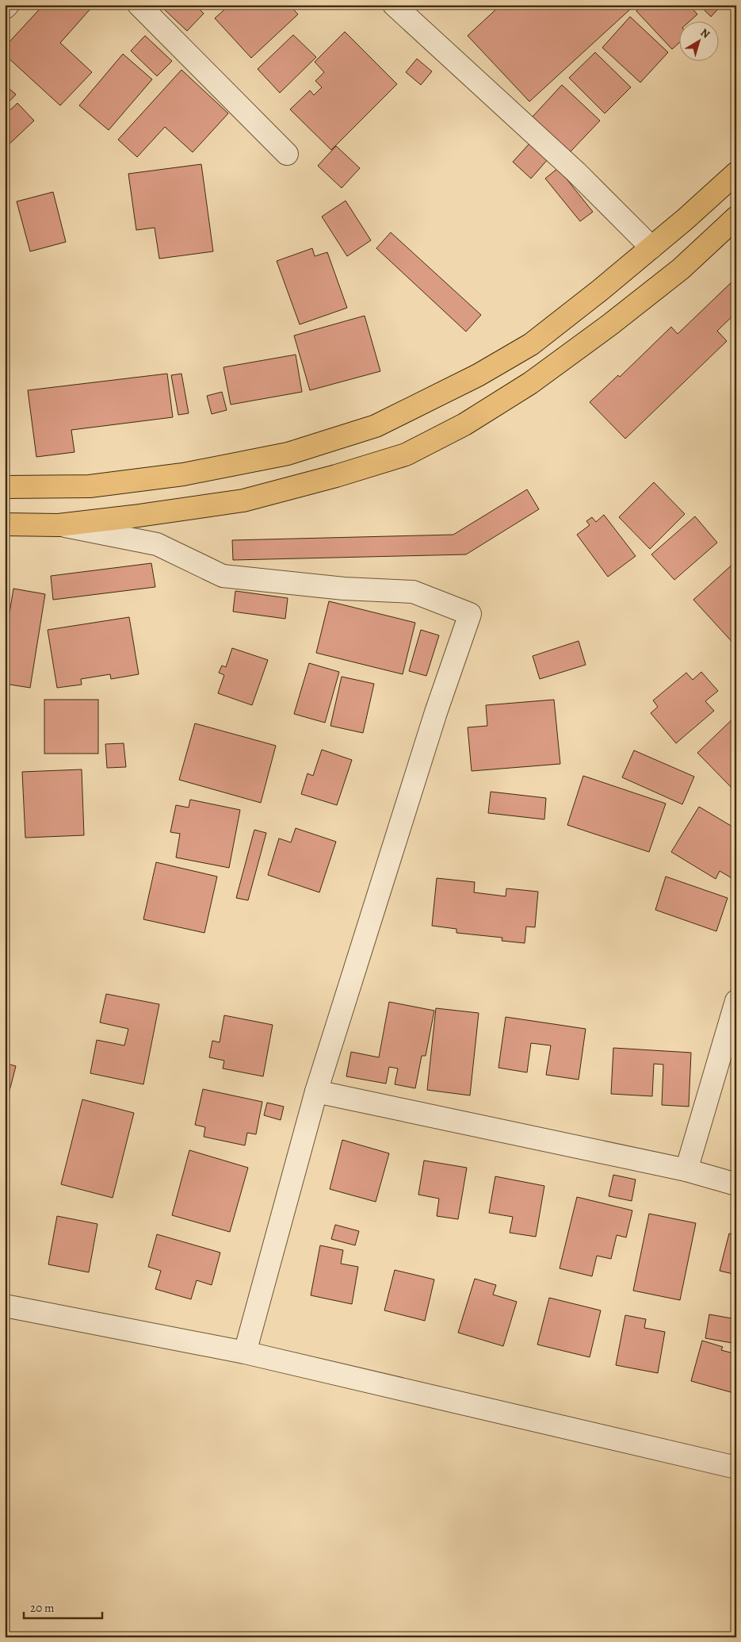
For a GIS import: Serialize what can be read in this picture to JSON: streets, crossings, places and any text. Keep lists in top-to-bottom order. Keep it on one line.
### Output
{"scale_bar":"20 m","north":"top right"}
